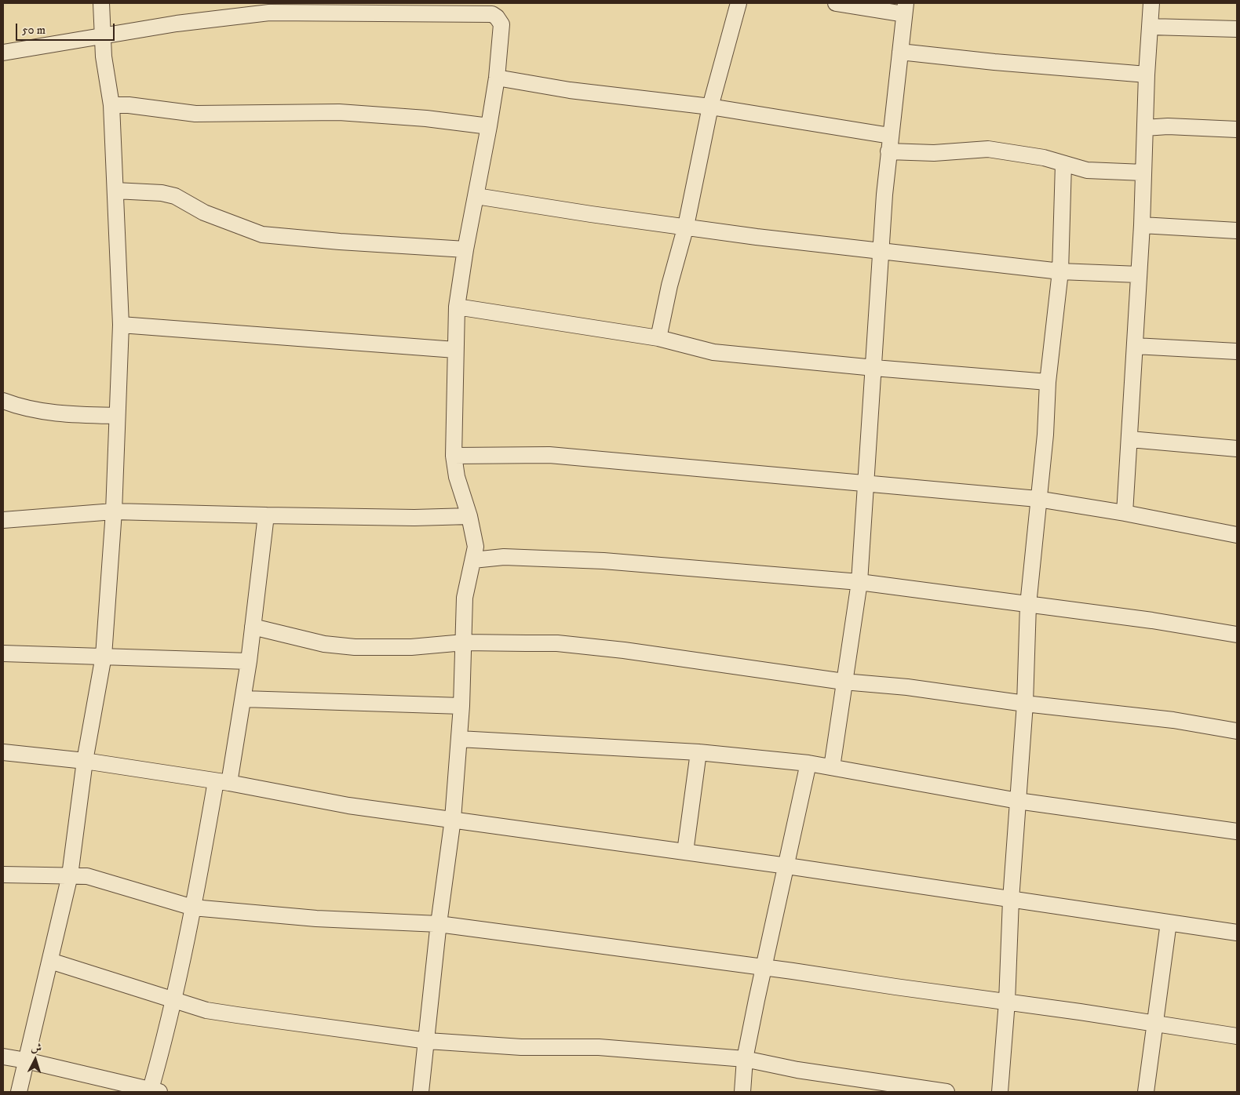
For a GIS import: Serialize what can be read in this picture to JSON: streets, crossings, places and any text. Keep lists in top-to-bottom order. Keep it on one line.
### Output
{"scale_bar":"50 m","north":"top"}
